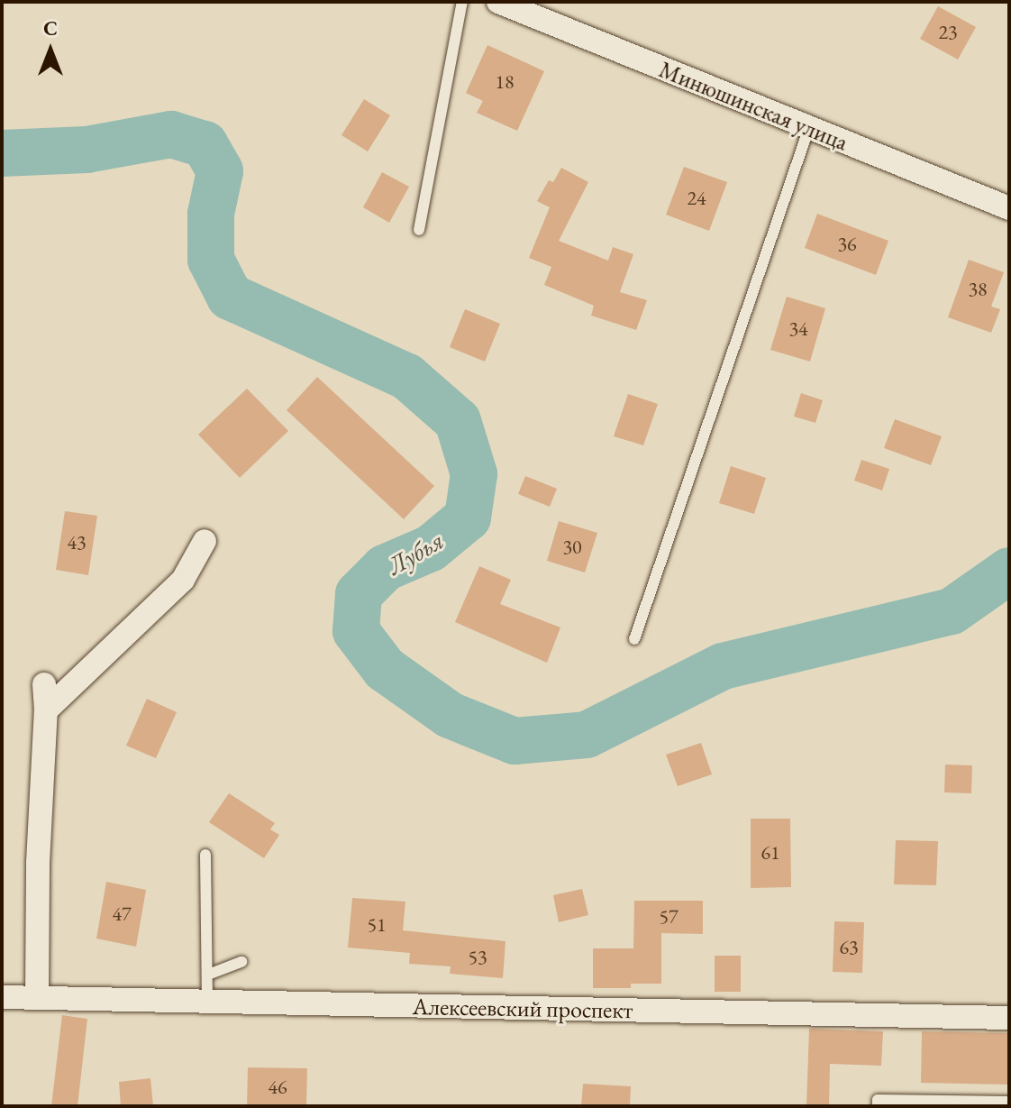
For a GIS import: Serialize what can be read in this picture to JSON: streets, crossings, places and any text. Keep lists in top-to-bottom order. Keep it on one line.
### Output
{"streets":{"street":["Минюшинская улица","Алексеевский проспект"]},"water":["Лубья"],"house_numbers":["23","18","24","36","38","34","43","30","61","47","57","51","63","53","46"],"north":"top"}
